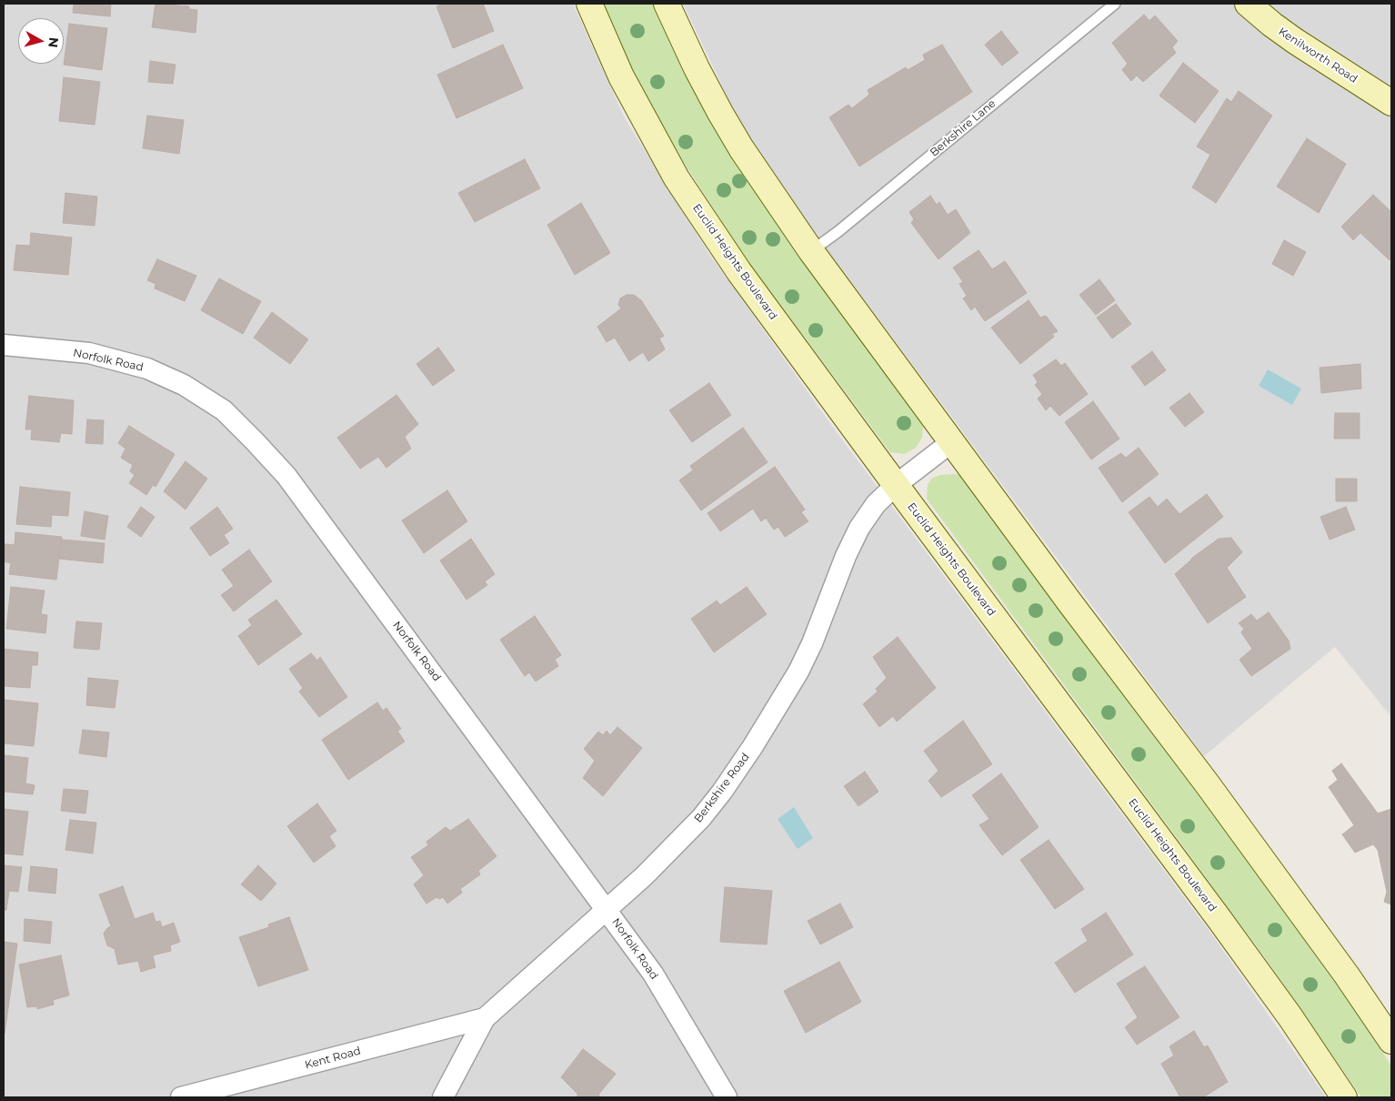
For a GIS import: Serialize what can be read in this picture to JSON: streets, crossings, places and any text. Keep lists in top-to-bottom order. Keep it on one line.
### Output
{"streets":{"main road":["Kenilworth Road","Euclid Heights Boulevard"],"street":["Norfolk Road","Berkshire Road","Kent Road"],"lane":["Berkshire Lane"]},"crossings":[["Euclid Heights Boulevard","Berkshire Road"],["Norfolk Road","Berkshire Road"],["Berkshire Road","Kent Road"]],"north":"right"}
